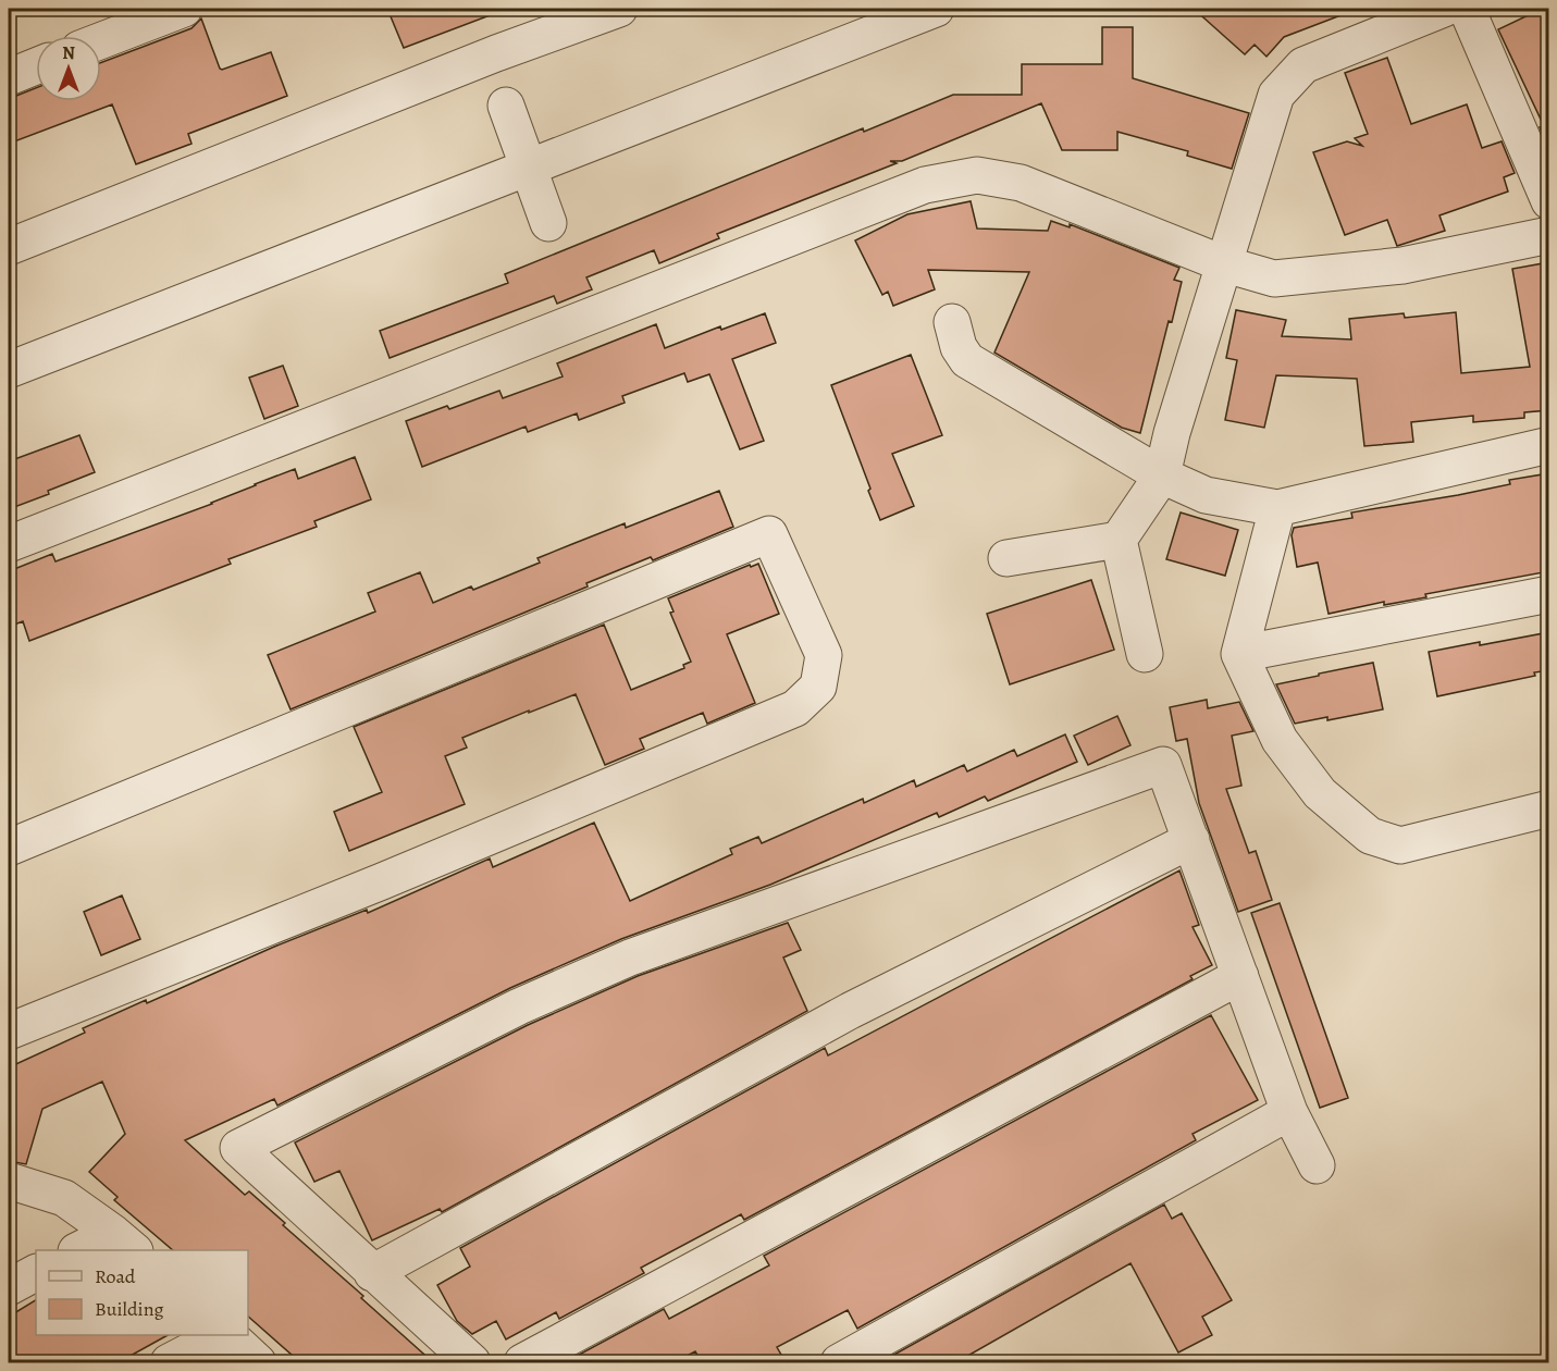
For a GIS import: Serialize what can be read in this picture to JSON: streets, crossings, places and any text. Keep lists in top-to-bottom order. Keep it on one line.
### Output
{"legend":["Road","Building"],"north":"top"}
